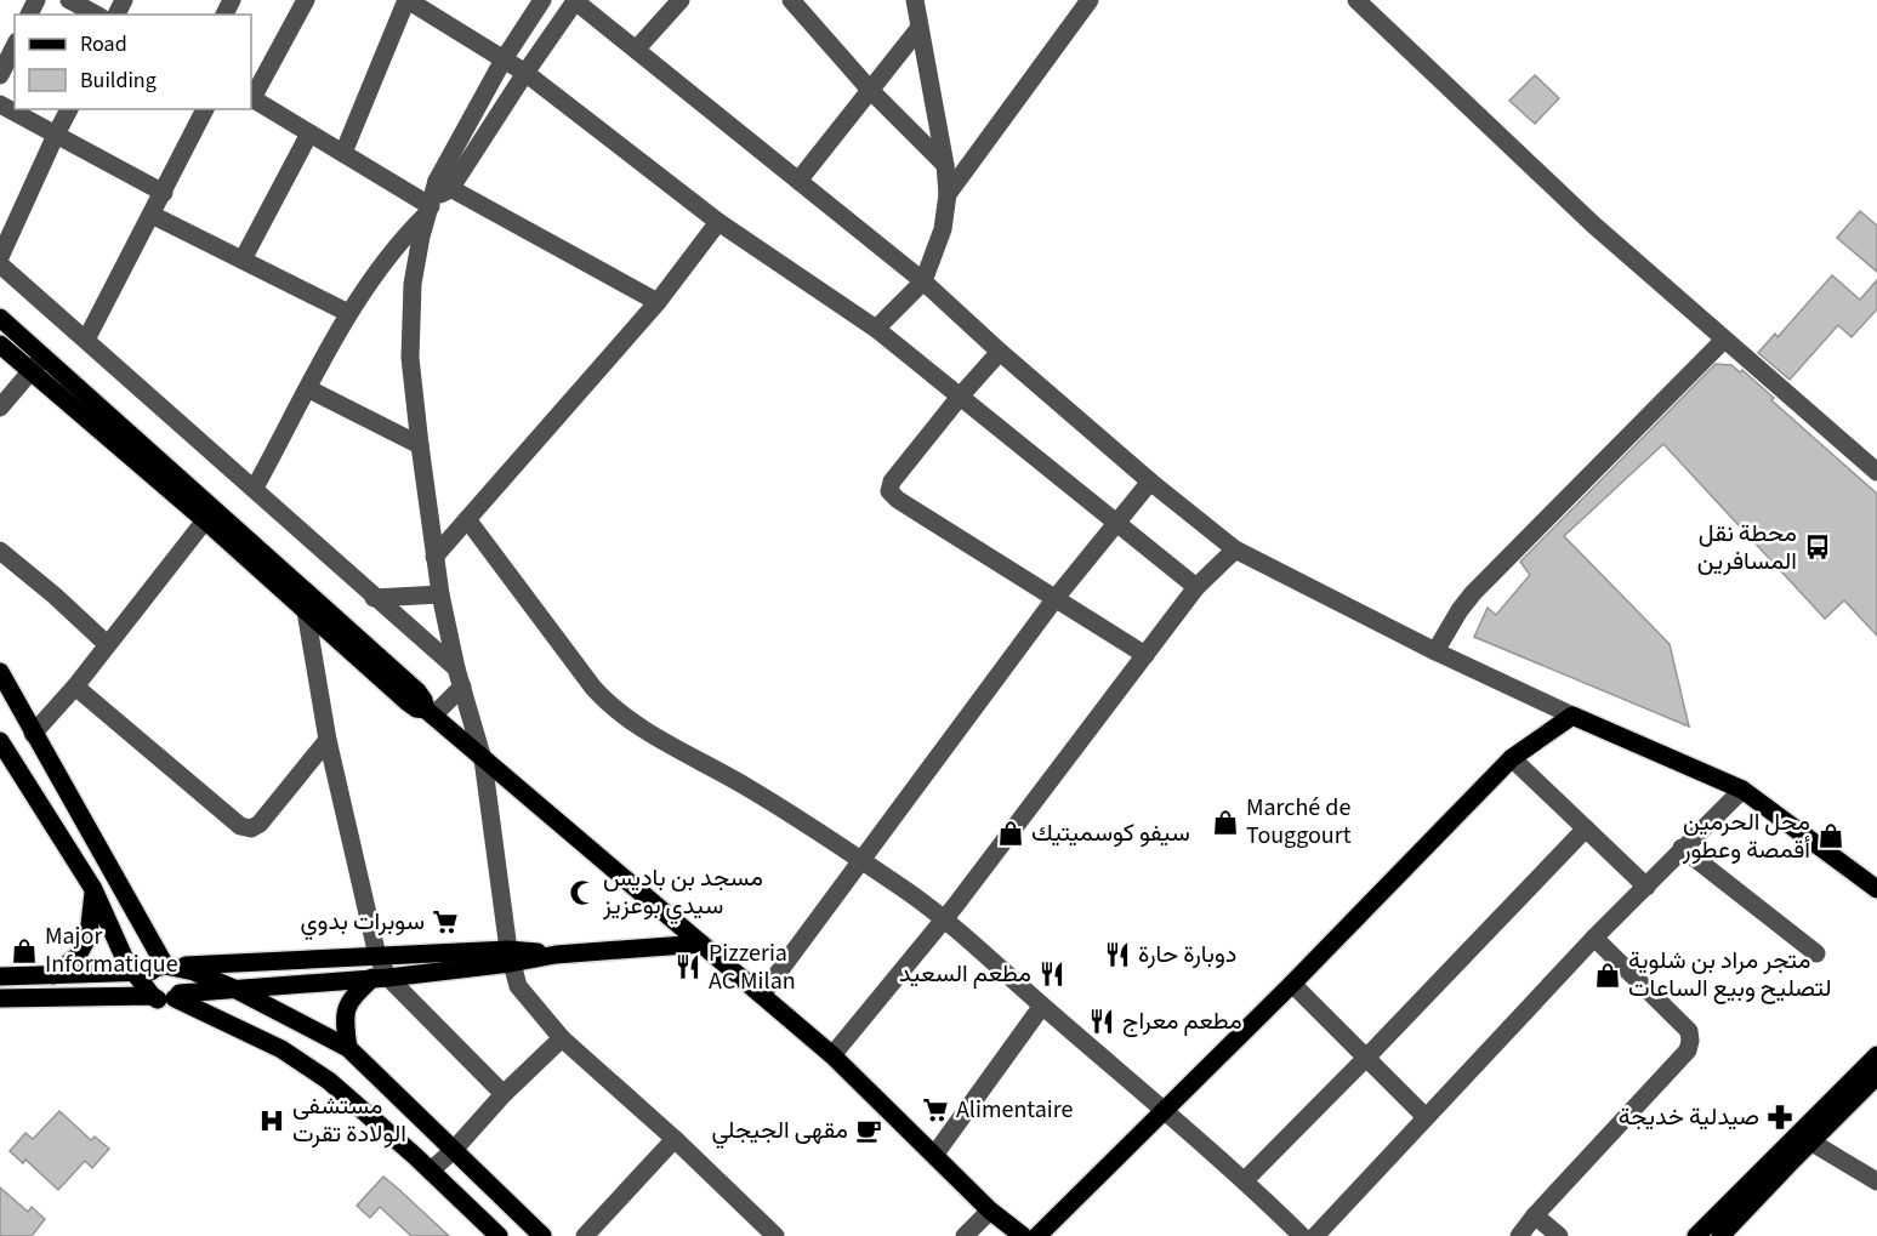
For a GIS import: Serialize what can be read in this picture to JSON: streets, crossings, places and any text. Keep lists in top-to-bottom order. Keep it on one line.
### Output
{"places":{"bus stop":["محطة نقل المسافرين"],"shop":["Marché de Touggourt","سيفو كوسميتيك","محل الحرمين أقمصة وعطور","Major Informatique","متجر مراد بن شلوية لتصليح وبيع الساعات"],"mosque":["مسجد بن باديس سيدي بوعزيز"],"supermarket":["سوبرات بدوي","Alimentaire"],"restaurant":["دوبارة حارة","Pizzeria AC Milan","مطعم السعيد","مطعم معراج"],"pharmacy":["صيدلية خديجة"],"hospital":["مستشفى الولادة تقرت"],"cafe":["مقهى الجيجلي"]},"legend":["Road","Building"]}
